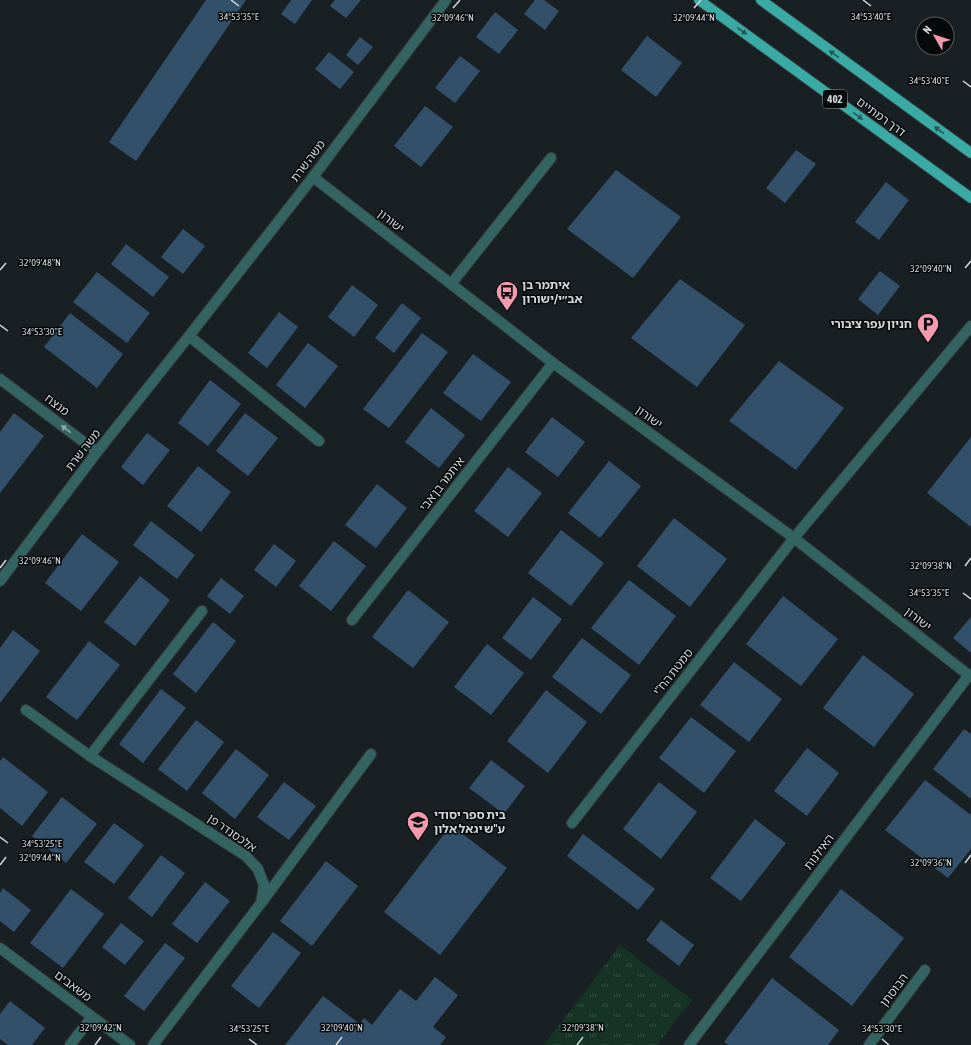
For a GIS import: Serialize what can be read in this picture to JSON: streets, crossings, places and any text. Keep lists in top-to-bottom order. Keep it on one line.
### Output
{"streets":{"main road":["402","דרך רמתיים"],"street":["משה שרת","ישורון","מנצח","איתמר בן אבי","סמטת הח\"י","אלכסנדר פן","האילנות","משאבים","הבוסתן"]},"crossings":[["משה שרת","ישורון"],["משה שרת","מנצח"],["ישורון","איתמר בן אבי"],["ישורון","סמטת הח\"י"],["ישורון","האילנות"]],"one_way":["מנצח"],"places":{"bus stop":["איתמר בן אב״י/ישורון"],"parking":["חניון עפר ציבורי"],"school or university":["בית ספר יסודי ע\"ש יגאל אלון"]},"north":"top left","coordinates":["34°53'35\"E","34°53'40\"E","32°09'46\"N","32°09'44\"N","32°09'48\"N","32°09'40\"N","34°53'30\"E","32°09'38\"N","34°53'25\"E","32°09'36\"N","32°09'42\"N"]}
